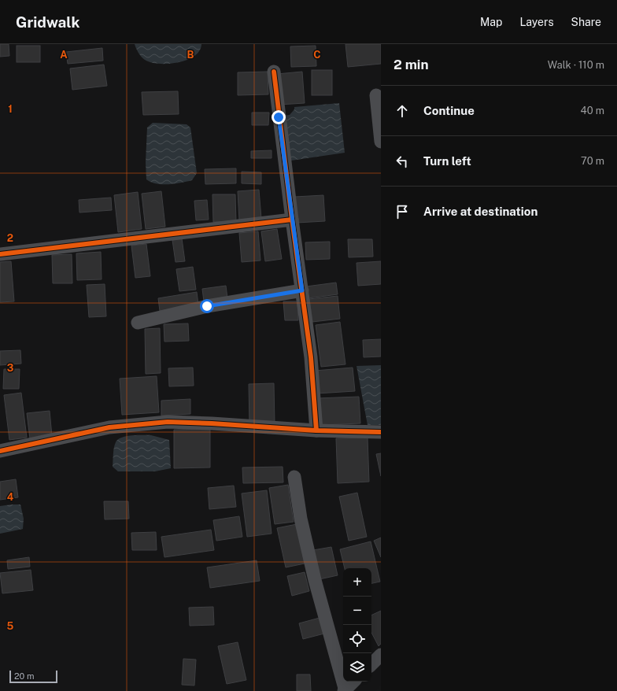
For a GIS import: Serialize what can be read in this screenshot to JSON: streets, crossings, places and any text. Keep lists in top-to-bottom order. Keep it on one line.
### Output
{"scale_bar":"20 m","page":{"header":"Gridwalk","nav":["Map","Layers","Share"],"heading":["2 min","Walk · 110 m"],"list":[["Continue","40 m"],["Turn left","70 m"],"Arrive at destination"],"map_buttons":["+","−"],"scale":"20 m"},"grid":{"columns":["A","B","C"],"rows":["1","2","3","4","5"]}}
